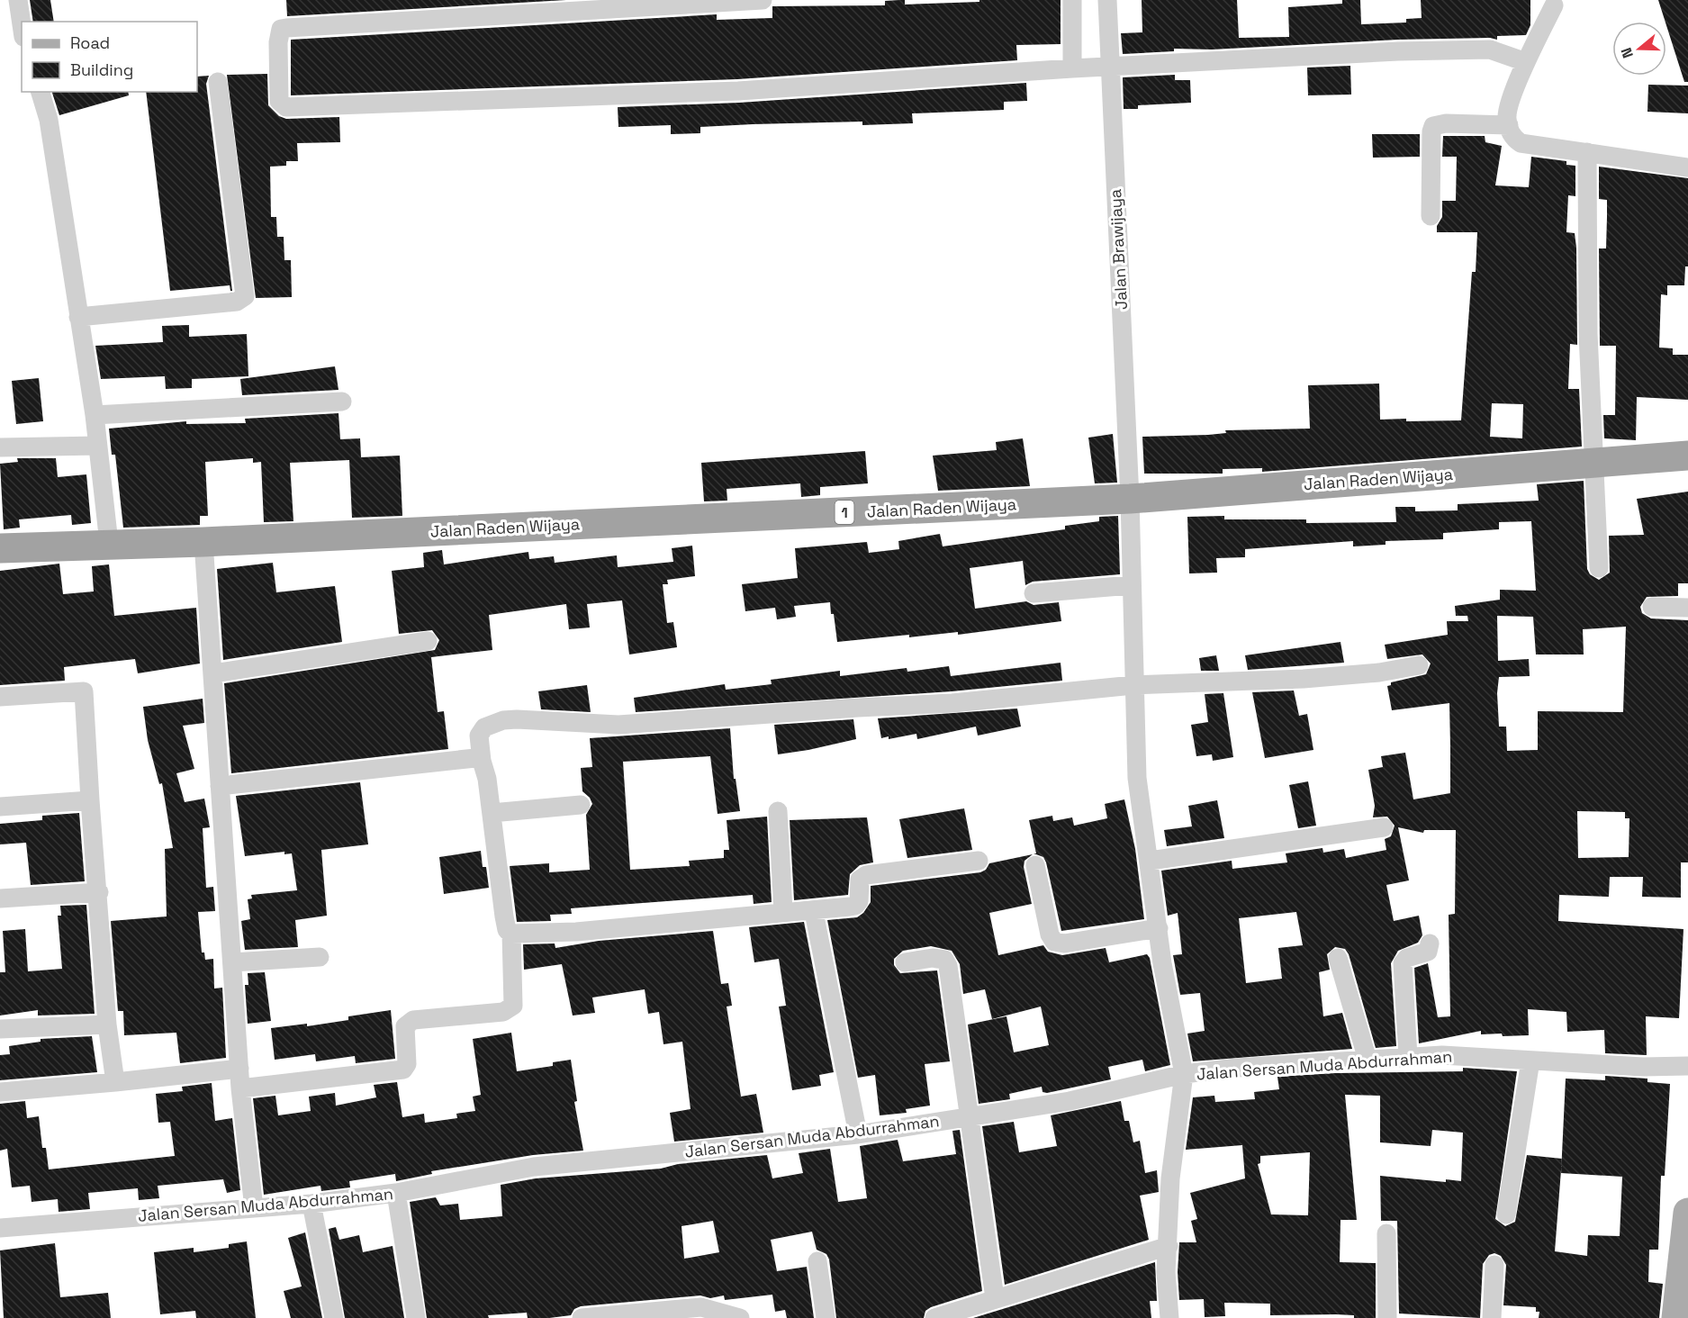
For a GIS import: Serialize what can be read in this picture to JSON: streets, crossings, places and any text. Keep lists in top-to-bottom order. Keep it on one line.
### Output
{"streets":{"highway":["Jalan Raden Wijaya","1"],"street":["Jalan Brawijaya","Jalan Sersan Muda Abdurrahman"]},"crossings":[["Jalan Brawijaya","Jalan Raden Wijaya"],["Jalan Brawijaya","Jalan Sersan Muda Abdurrahman"]],"legend":["Road","Building"],"north":"left"}
